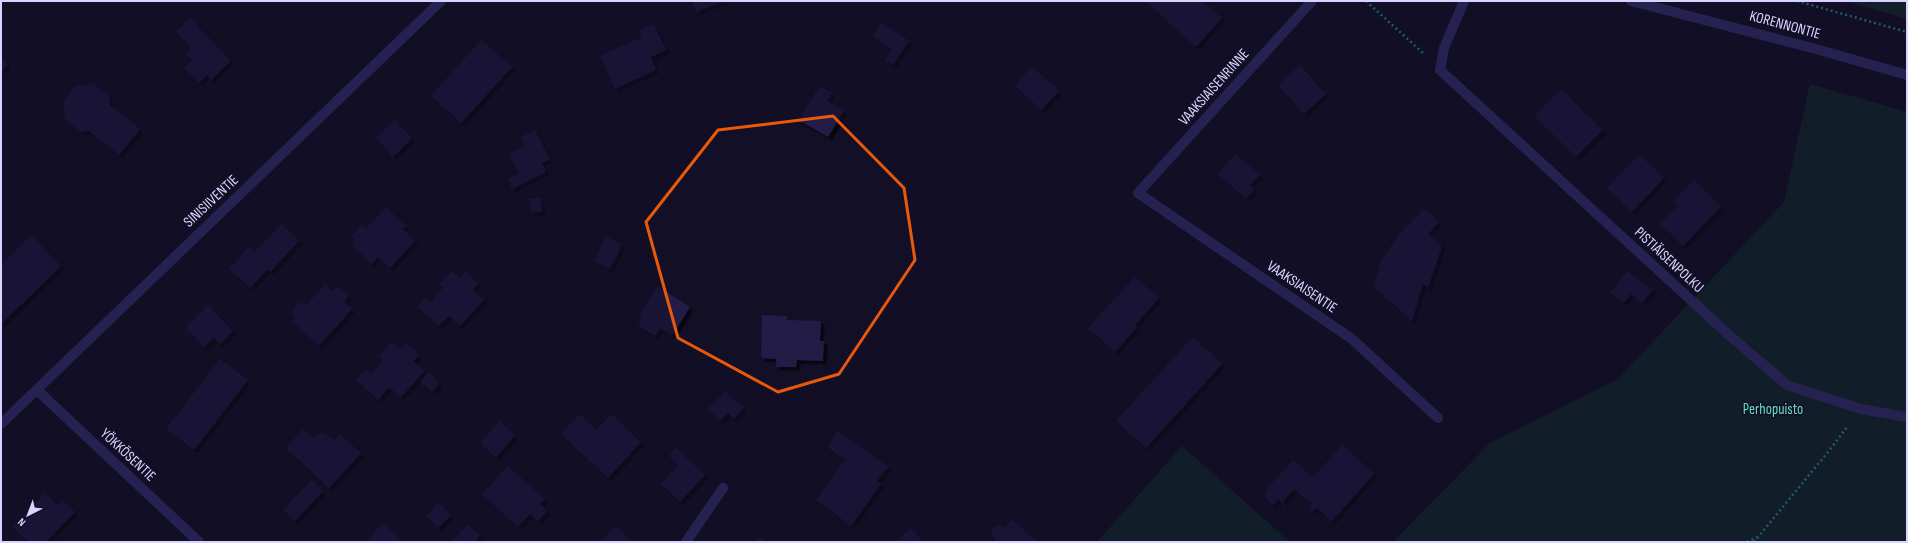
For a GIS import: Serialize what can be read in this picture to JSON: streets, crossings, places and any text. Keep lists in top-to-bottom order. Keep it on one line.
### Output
{"streets":{"street":["KORENNONTIE","VAAKSIAISENRINNE","SINISIIVENTIE","PISTIÄISENPOLKU","VAAKSIAISENTIE","YÖKKÖSENTIE"]},"crossings":[["VAAKSIAISENRINNE","VAAKSIAISENTIE"],["SINISIIVENTIE","YÖKKÖSENTIE"]],"parks":["Perhopuisto"],"north":"bottom left"}
